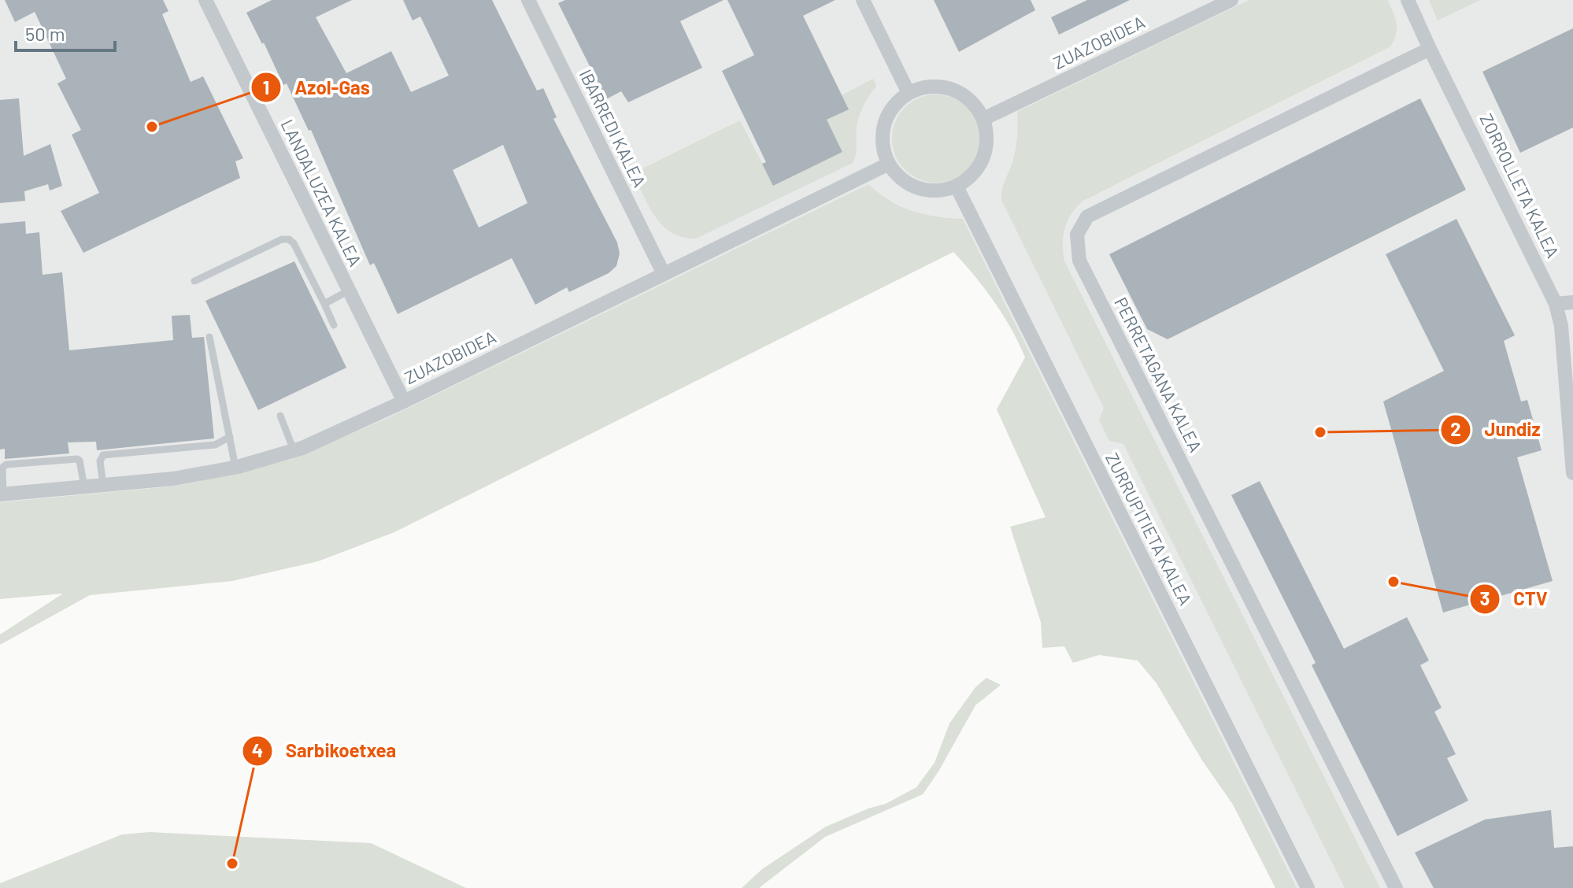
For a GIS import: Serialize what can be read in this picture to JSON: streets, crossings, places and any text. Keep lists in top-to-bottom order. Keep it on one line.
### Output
{"streets":{"street":["ZUAZOBIDEA","IBARREDI KALEA","ZORROLLETA KALEA","LANDALUZEA KALEA","PERRETAGANA KALEA","ZURRUPITIETA KALEA"]},"crossings":[["ZUAZOBIDEA","IBARREDI KALEA"],["ZUAZOBIDEA","LANDALUZEA KALEA"],["ZUAZOBIDEA","ZURRUPITIETA KALEA"],["ZORROLLETA KALEA","PERRETAGANA KALEA"]],"places":["Azol-Gas","Jundiz","CTV","Sarbikoetxea"],"scale_bar":"50 m"}
